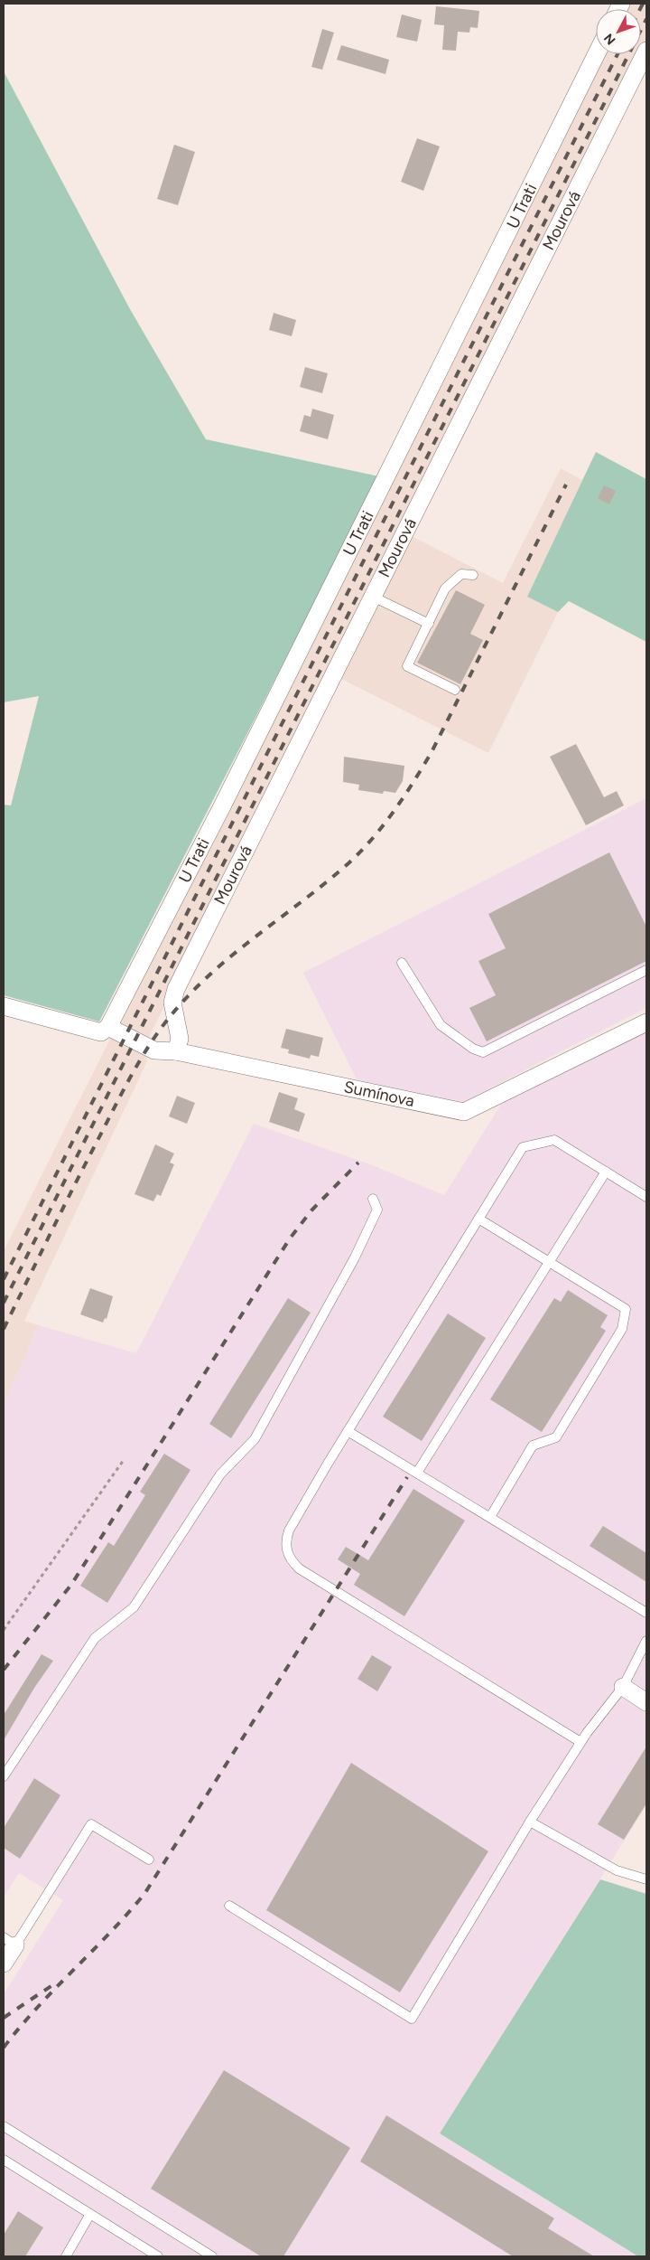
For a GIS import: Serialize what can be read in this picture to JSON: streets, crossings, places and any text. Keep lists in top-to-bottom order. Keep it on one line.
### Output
{"streets":{"street":["U Trati","Mourová","Sumínova"]},"crossings":[["U Trati","Sumínova"],["Mourová","Sumínova"]],"north":"bottom left"}
